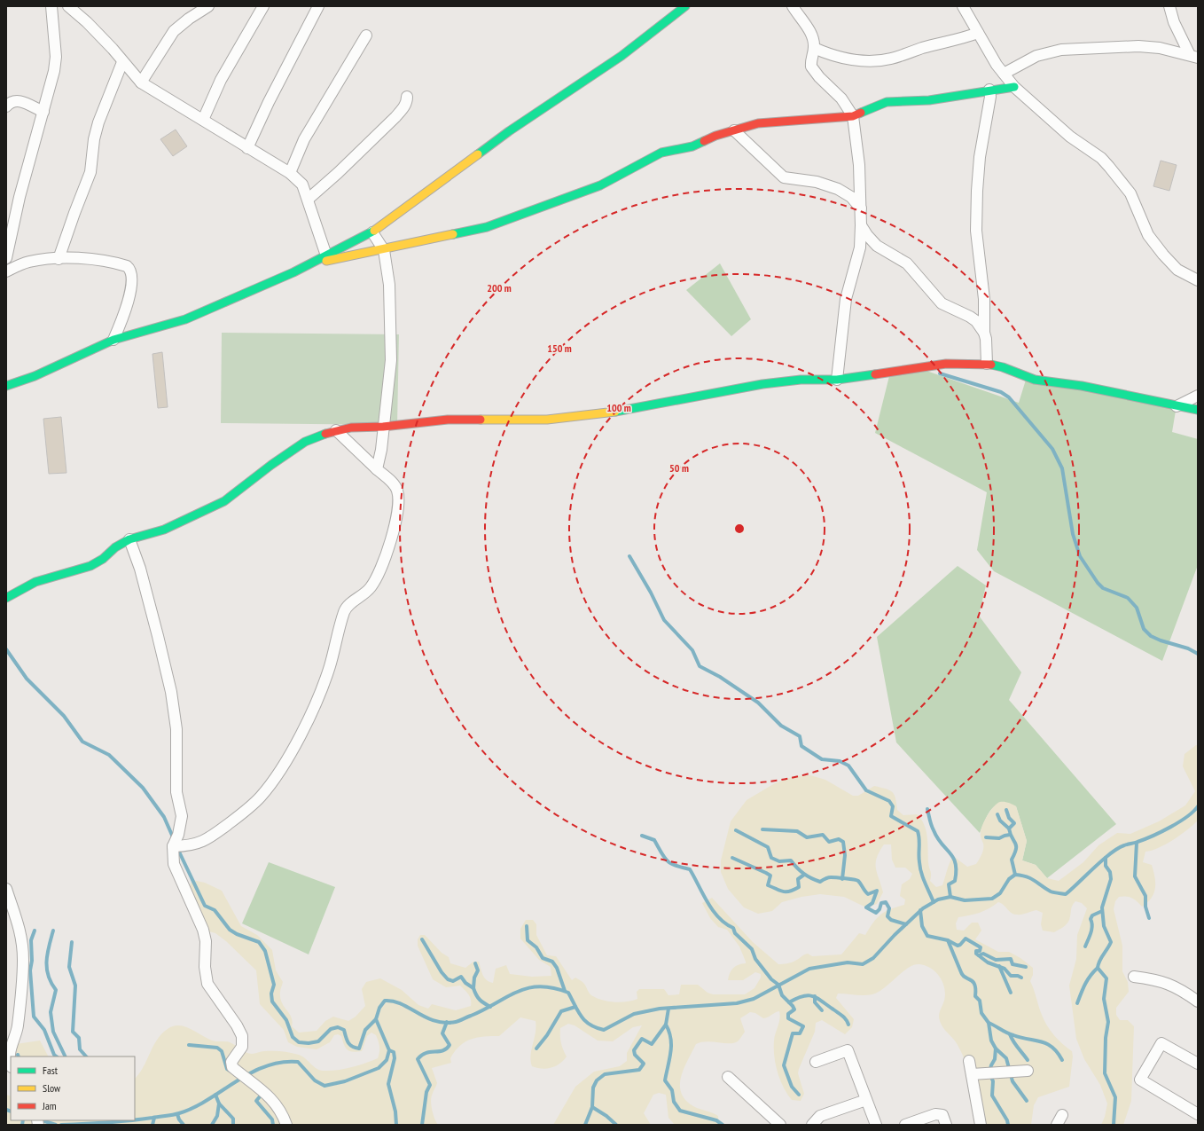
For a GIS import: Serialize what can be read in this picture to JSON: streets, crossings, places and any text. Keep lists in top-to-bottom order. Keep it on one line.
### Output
{"legend":["Fast","Slow","Jam"],"rings":["200 m","150 m","100 m","50 m"]}
